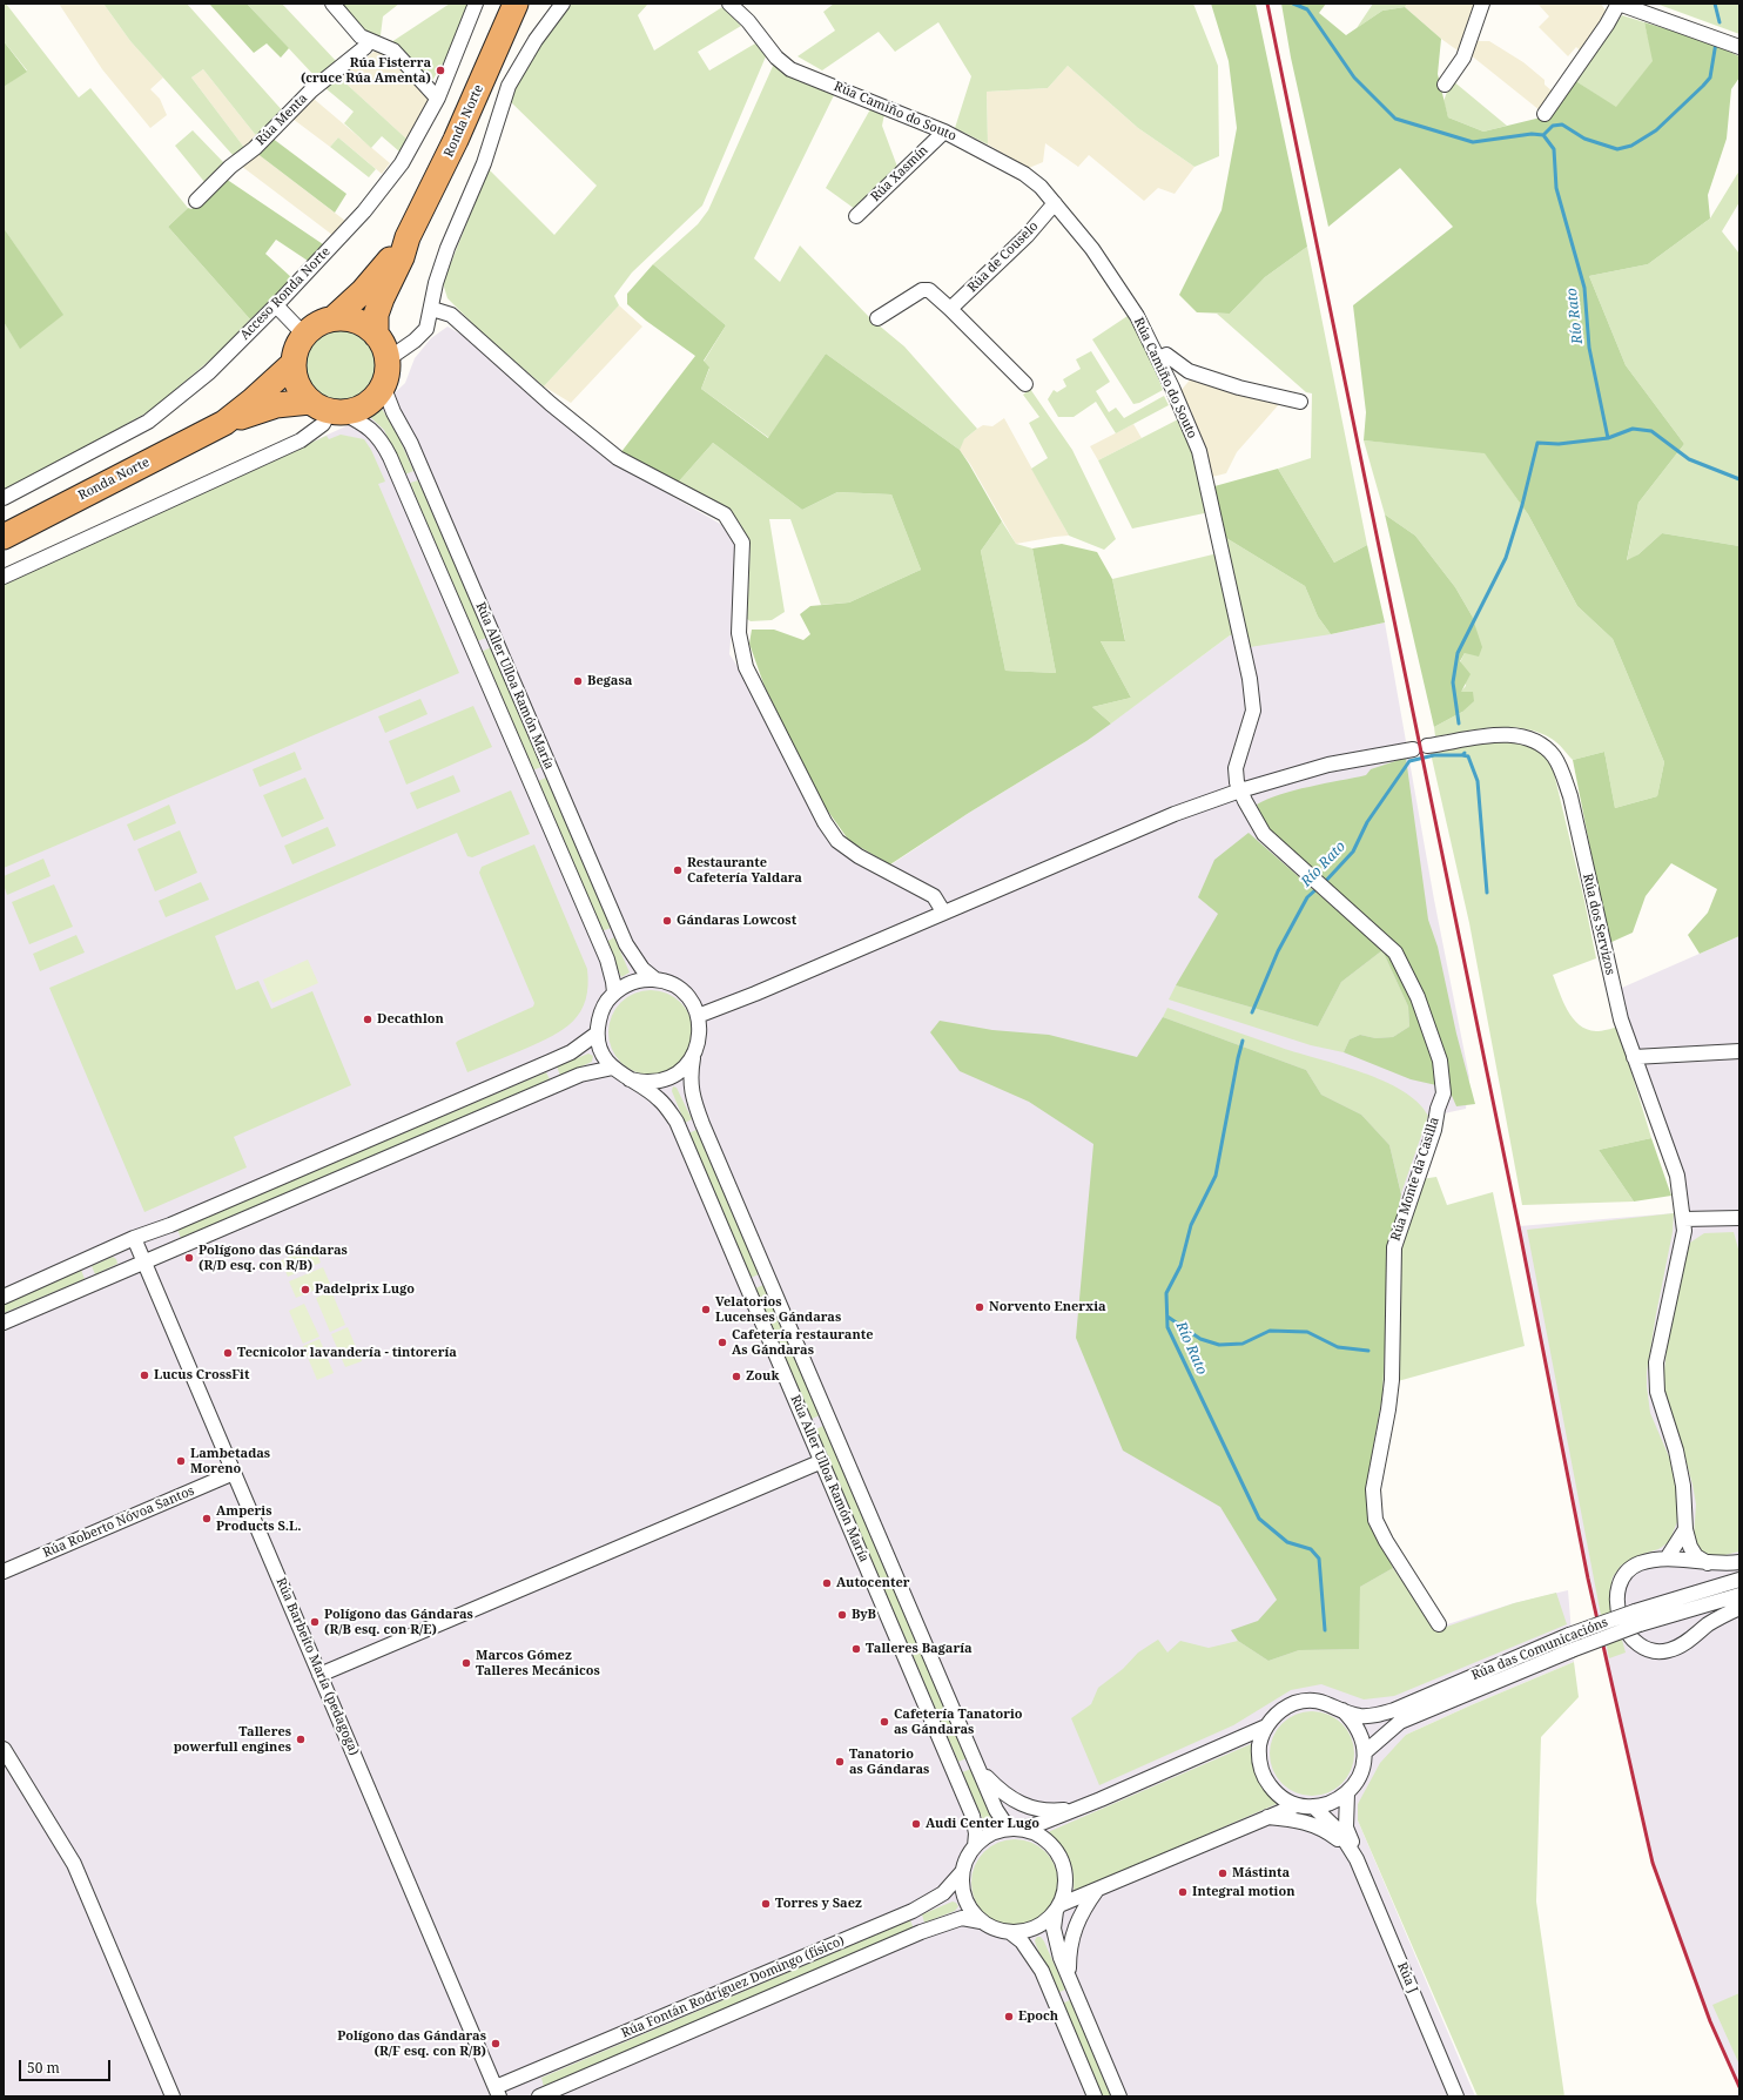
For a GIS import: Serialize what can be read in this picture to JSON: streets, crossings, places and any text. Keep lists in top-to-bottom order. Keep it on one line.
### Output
{"streets":{"highway":["Ronda Norte"],"street":["Rúa Camiño do Souto","Rúa Menta","Rúa Xasmín","Rúa de Couselo","Acceso Ronda Norte","Rúa Aller Ulloa Ramón María","Rúa dos Servizos","Rúa Monte da Casilla","Rúa Roberto Nóvoa Santos","Rúa das Comunicacións","Rúa Barbeito María (pedagoga)","Rúa J","Rúa Fontán Rodríguez Domingo (físico)"]},"crossings":[["Rúa Camiño do Souto","Rúa Xasmín"],["Rúa Camiño do Souto","Rúa de Couselo"],["Rúa Camiño do Souto","Rúa dos Servizos"],["Rúa Camiño do Souto","Rúa Monte da Casilla"],["Ronda Norte","Rúa Aller Ulloa Ramón María"],["Rúa Aller Ulloa Ramón María","Rúa dos Servizos"],["Rúa Aller Ulloa Ramón María","Rúa Fontán Rodríguez Domingo (físico)"],["Rúa dos Servizos","Rúa Monte da Casilla"],["Rúa Roberto Nóvoa Santos","Rúa Barbeito María (pedagoga)"],["Rúa das Comunicacións","Rúa J"],["Rúa Barbeito María (pedagoga)","Rúa Fontán Rodríguez Domingo (físico)"]],"water":["Río Rato"],"places":["Rúa Fisterra (cruce Rúa Amenta)","Begasa","Restaurante Cafetería Yaldara","Gándaras Lowcost","Decathlon","Polígono das Gándaras (R/D esq. con R/B)","Padelprix Lugo","Norvento Enerxia","Velatorios Lucenses Gándaras","Cafetería restaurante As Gándaras","Tecnicolor lavandería - tintorería","Lucus CrossFit","Zouk","Lambetadas Moreno","Amperis Products S.L.","Autocenter","ByB","Polígono das Gándaras (R/B esq. con R/E)","Talleres Bagaría","Marcos Gómez Talleres Mecánicos","Cafetería Tanatorio as Gándaras","Talleres powerfull engines","Tanatorio as Gándaras","Audi Center Lugo","Mástinta","Integral motion","Torres y Saez","Epoch","Polígono das Gándaras (R/F esq. con R/B)"],"scale_bar":"50 m"}
